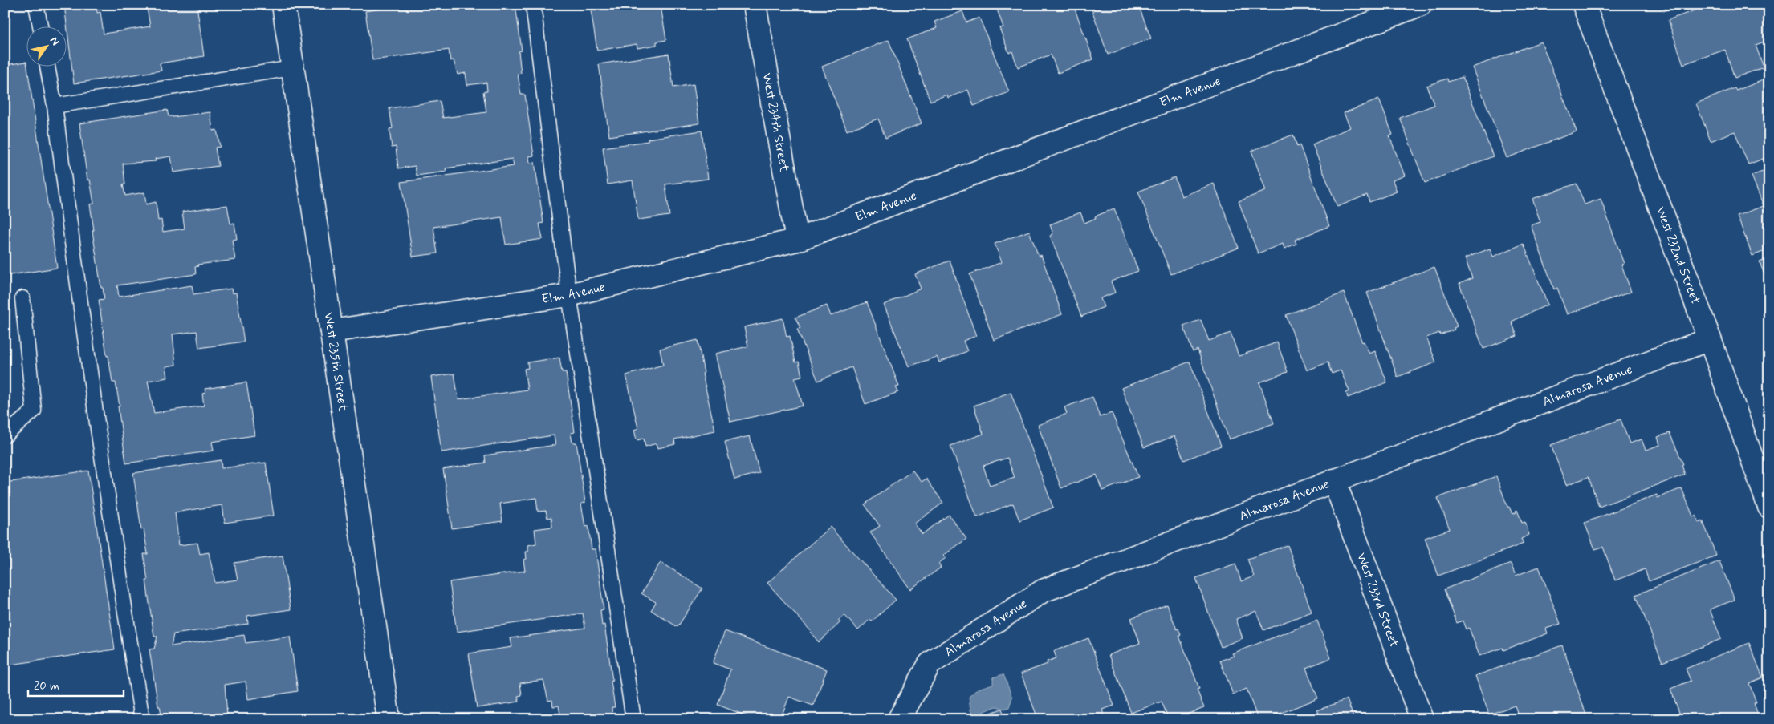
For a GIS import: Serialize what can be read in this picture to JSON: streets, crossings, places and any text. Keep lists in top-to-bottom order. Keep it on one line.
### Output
{"streets":{"street":["Elm Avenue","West 234th Street","West 232nd Street","West 235th Street","Almarosa Avenue","West 233rd Street"]},"crossings":[["Elm Avenue","West 234th Street"],["Elm Avenue","West 235th Street"],["West 232nd Street","Almarosa Avenue"],["Almarosa Avenue","West 233rd Street"]],"scale_bar":"20 m","north":"top right"}
